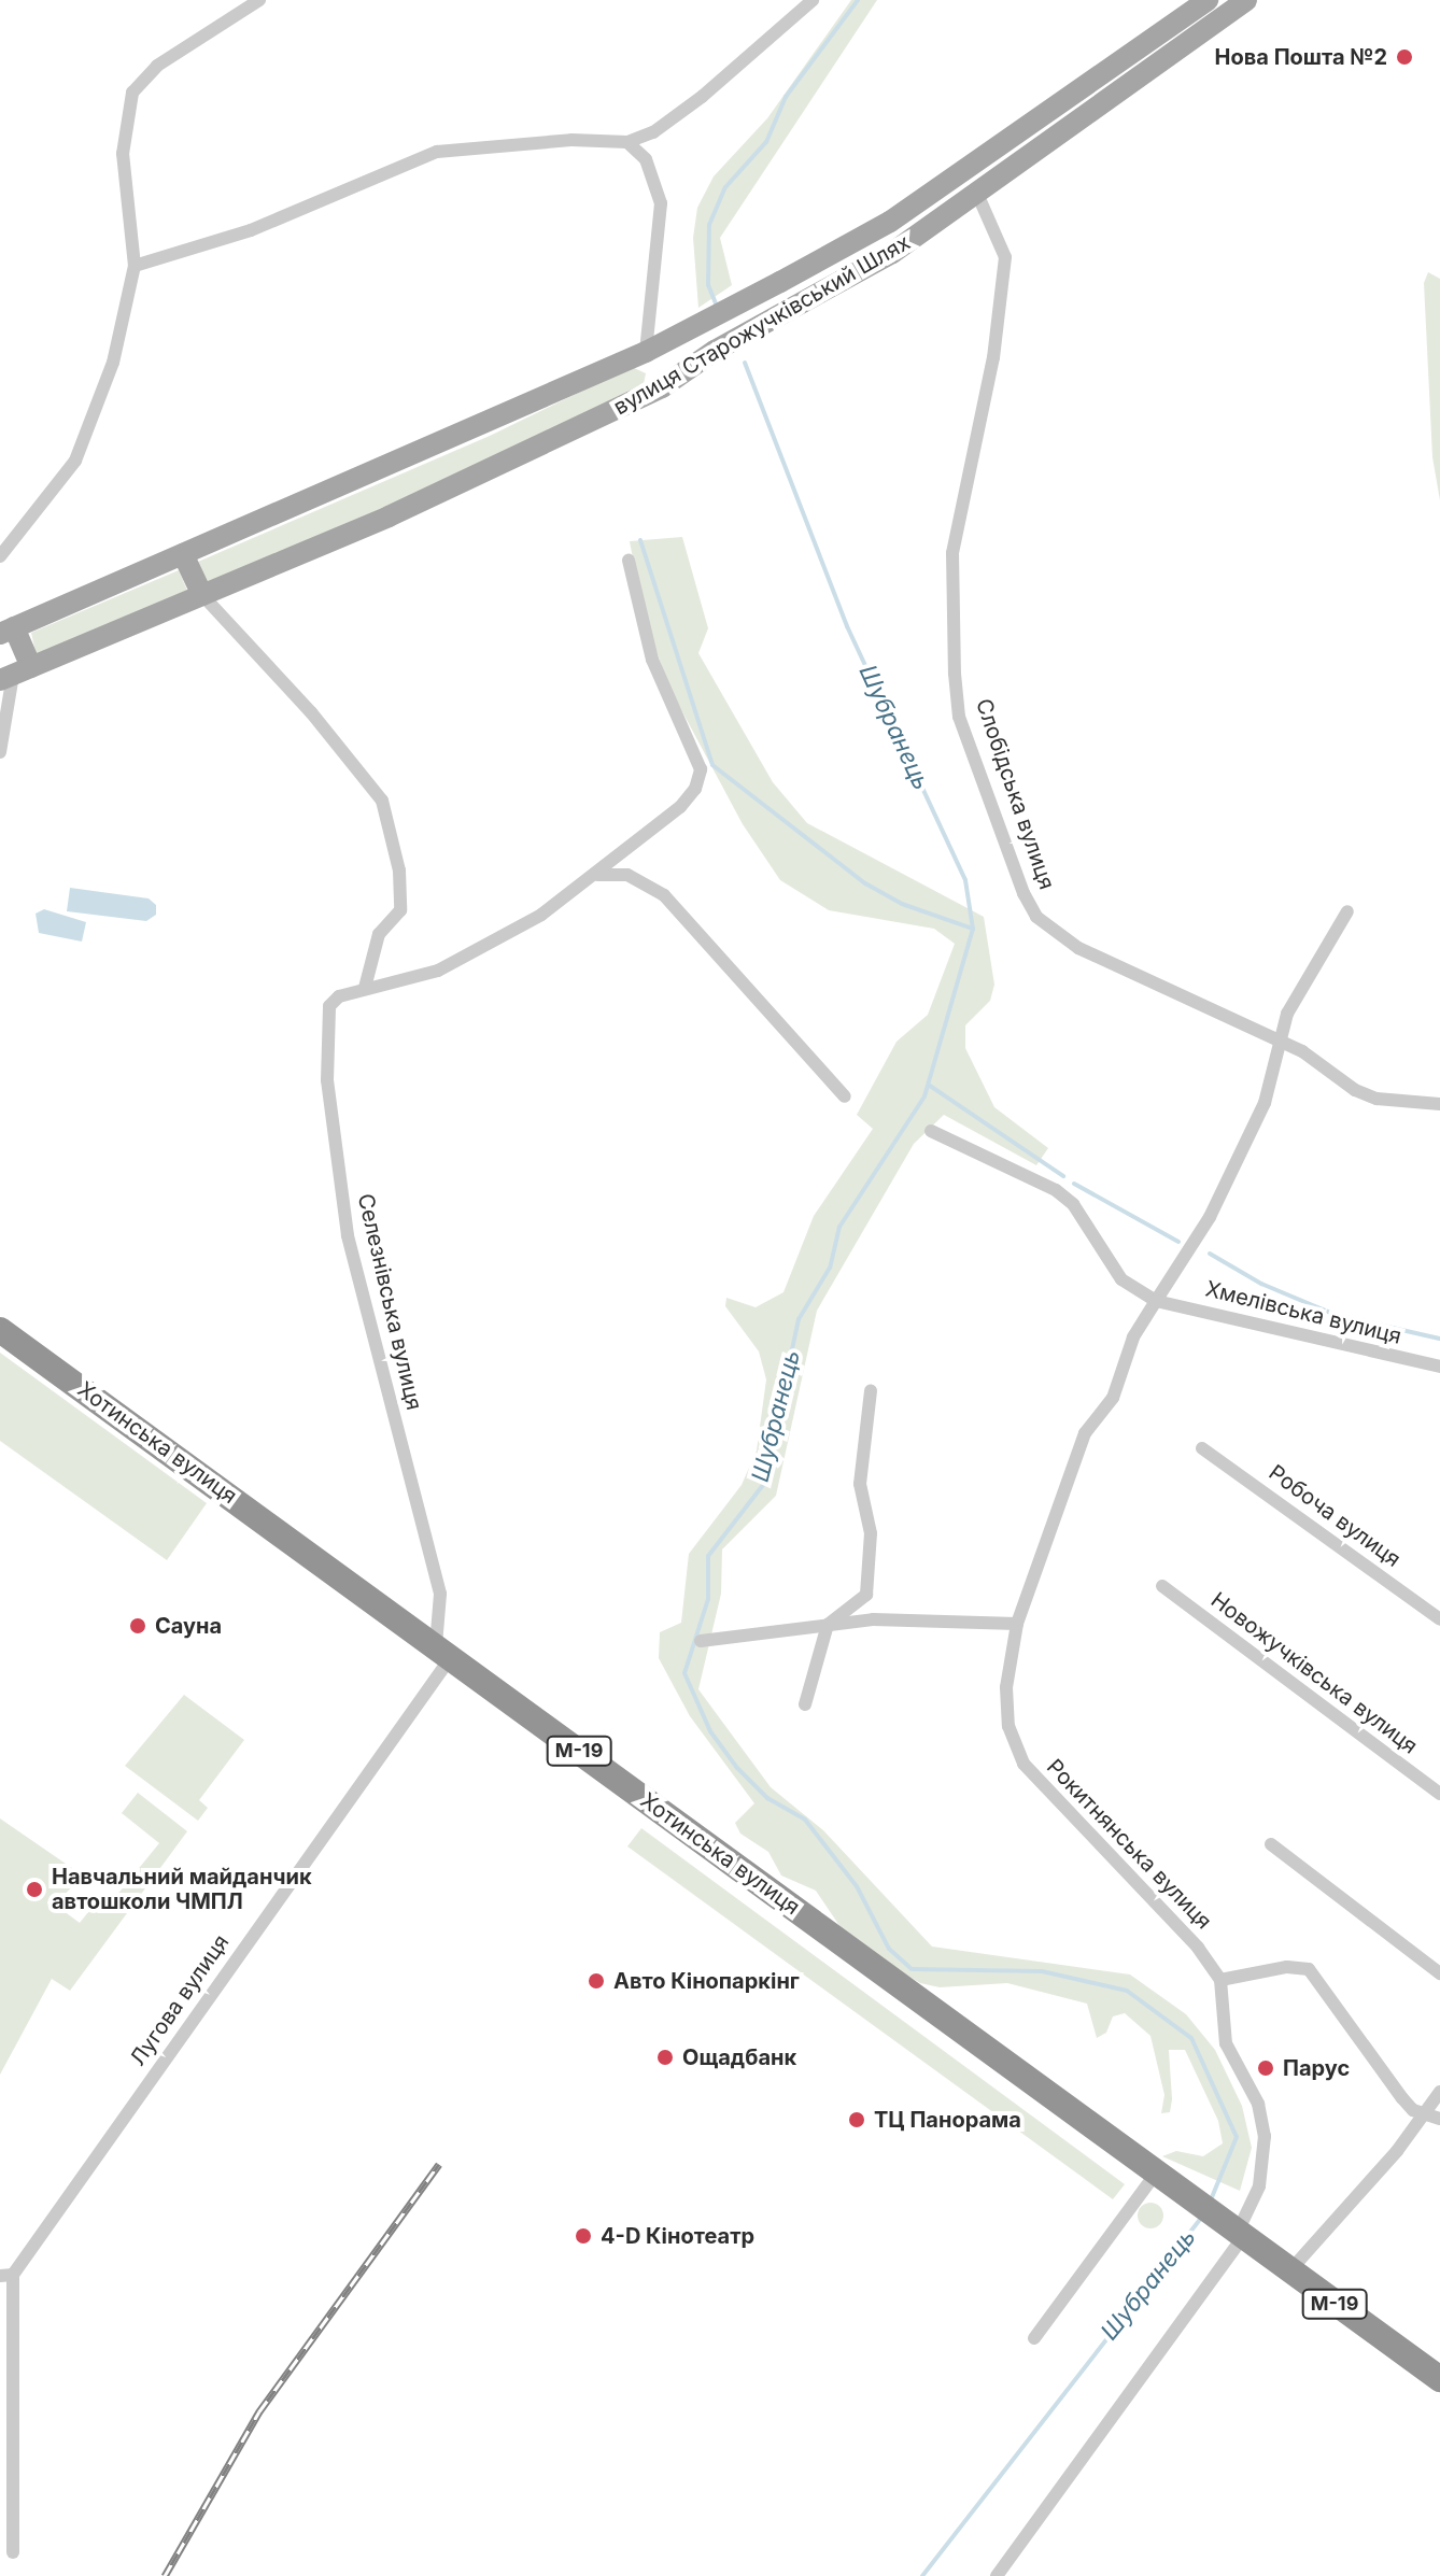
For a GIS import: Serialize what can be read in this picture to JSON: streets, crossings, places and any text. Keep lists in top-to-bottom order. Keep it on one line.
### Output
{"streets":{"highway":["Хотинська вулиця","М-19"],"main road":["вулиця Старожучківський Шлях"],"street":["Слобідська вулиця","Селезнівська вулиця","Хмелівська вулиця","Робоча вулиця","Новожучківська вулиця","Рокитнянська вулиця","Лугова вулиця"]},"crossings":[["вулиця Старожучківський Шлях","Слобідська вулиця"],["Слобідська вулиця","Рокитнянська вулиця"],["Селезнівська вулиця","Хотинська вулиця"],["Селезнівська вулиця","Лугова вулиця"],["Хмелівська вулиця","Рокитнянська вулиця"],["Хотинська вулиця","Лугова вулиця"]],"water":["Шубранець"],"places":["Нова Пошта №2","Сауна","Навчальний майданчик автошколи ЧМПЛ","Авто Кінопаркінг","Ощадбанк","Парус","ТЦ Панорама","4-D Кінотеатр"]}
